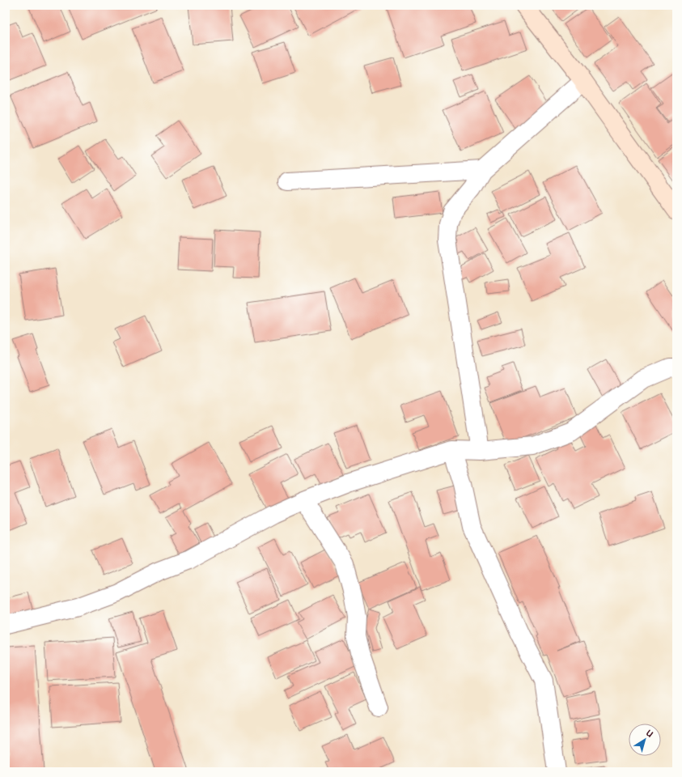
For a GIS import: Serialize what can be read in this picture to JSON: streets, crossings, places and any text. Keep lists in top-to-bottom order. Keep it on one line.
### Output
{"north":"top right"}
